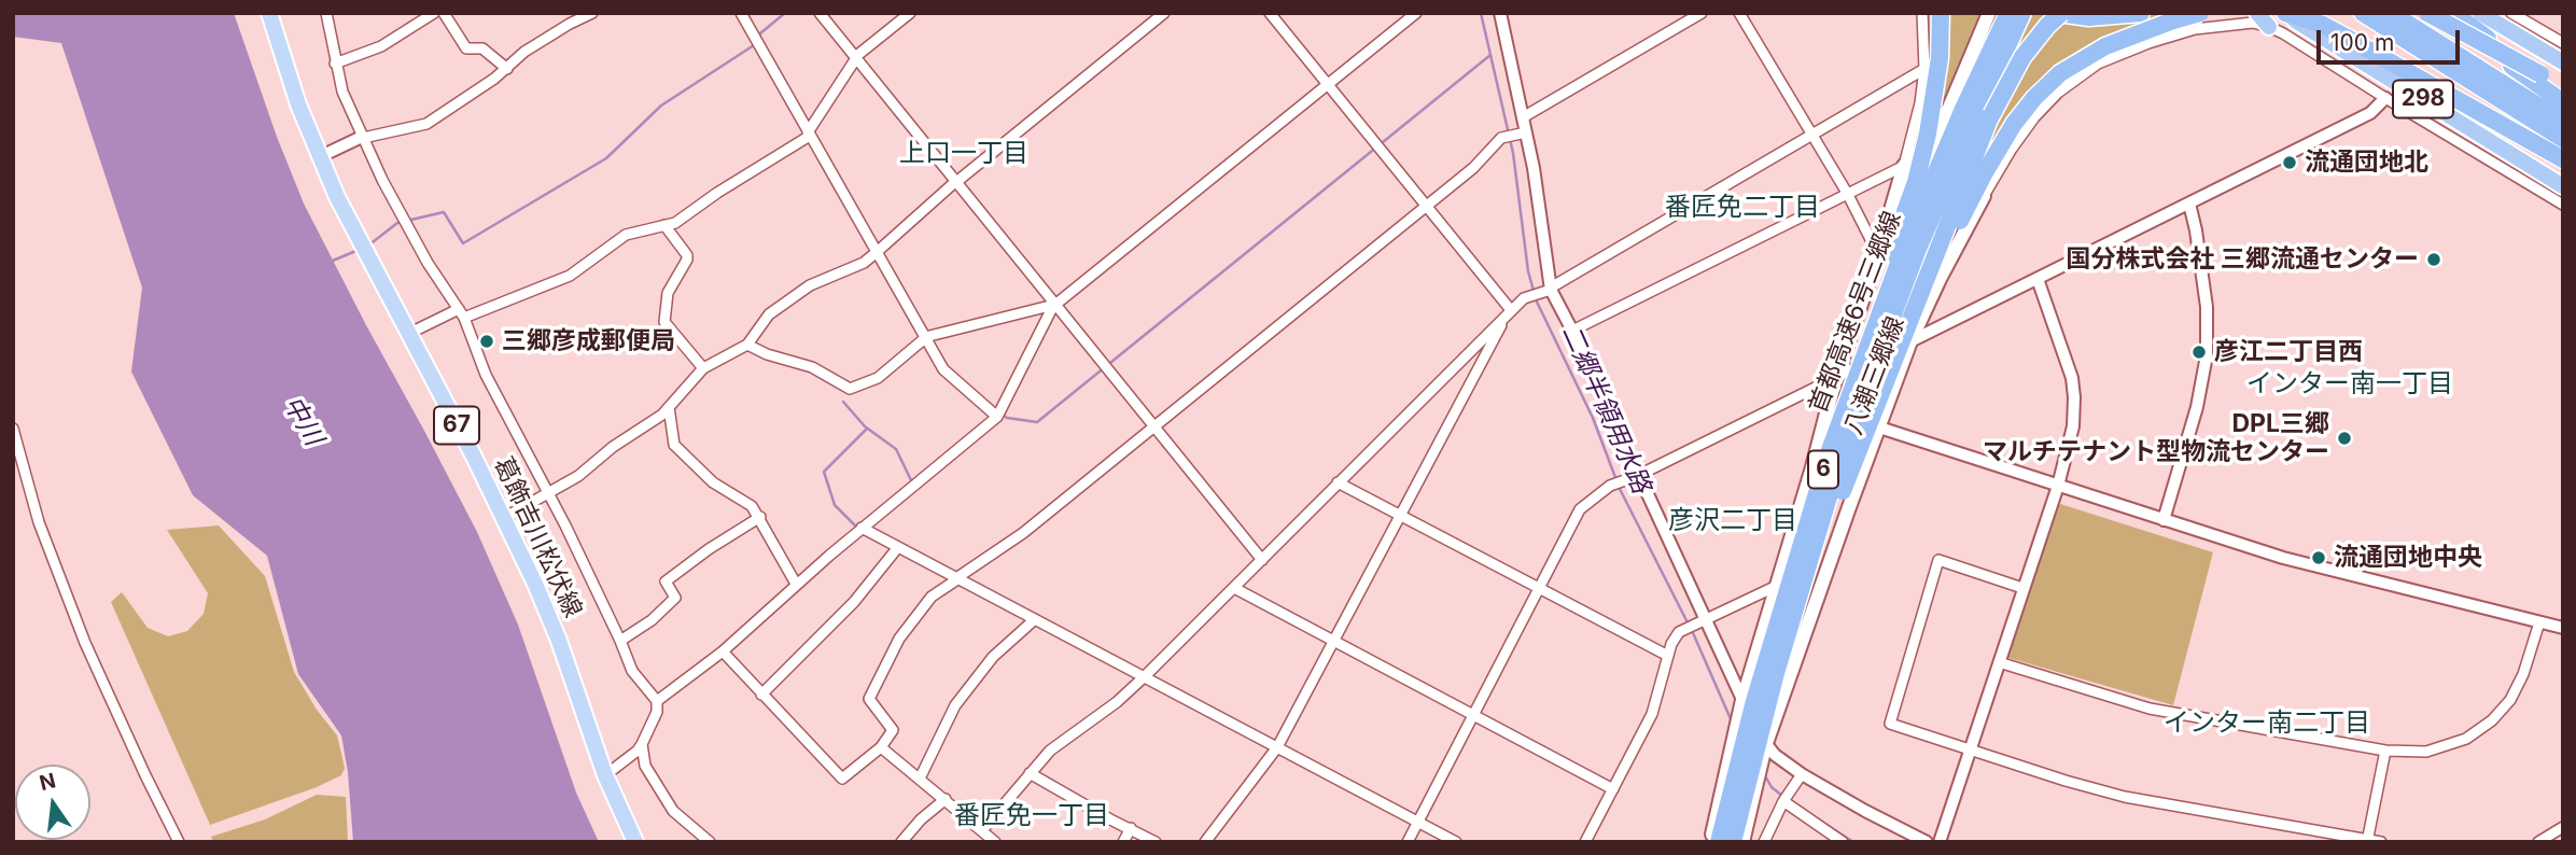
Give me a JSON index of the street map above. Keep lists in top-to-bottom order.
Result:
{
  "streets": {
    "highway": ["298", "首都高速6号三郷線", "6"],
    "main road": ["八潮三郷線", "67", "葛飾吉川松伏線"]
  },
  "crossings": [
    ["首都高速6号三郷線", "6"]
  ],
  "districts": [
    "上口一丁目",
    "番匠免二丁目",
    "インター南一丁目",
    "彦沢二丁目",
    "インター南二丁目",
    "番匠免一丁目"
  ],
  "water": ["二郷半領用水路", "中川"],
  "places": [
    "流通団地北",
    "国分株式会社 三郷流通センター",
    "三郷彦成郵便局",
    "彦江二丁目西",
    "DPL三郷 マルチテナント型物流センター",
    "流通団地中央"
  ],
  "scale_bar": "100 m",
  "north": "top"
}
